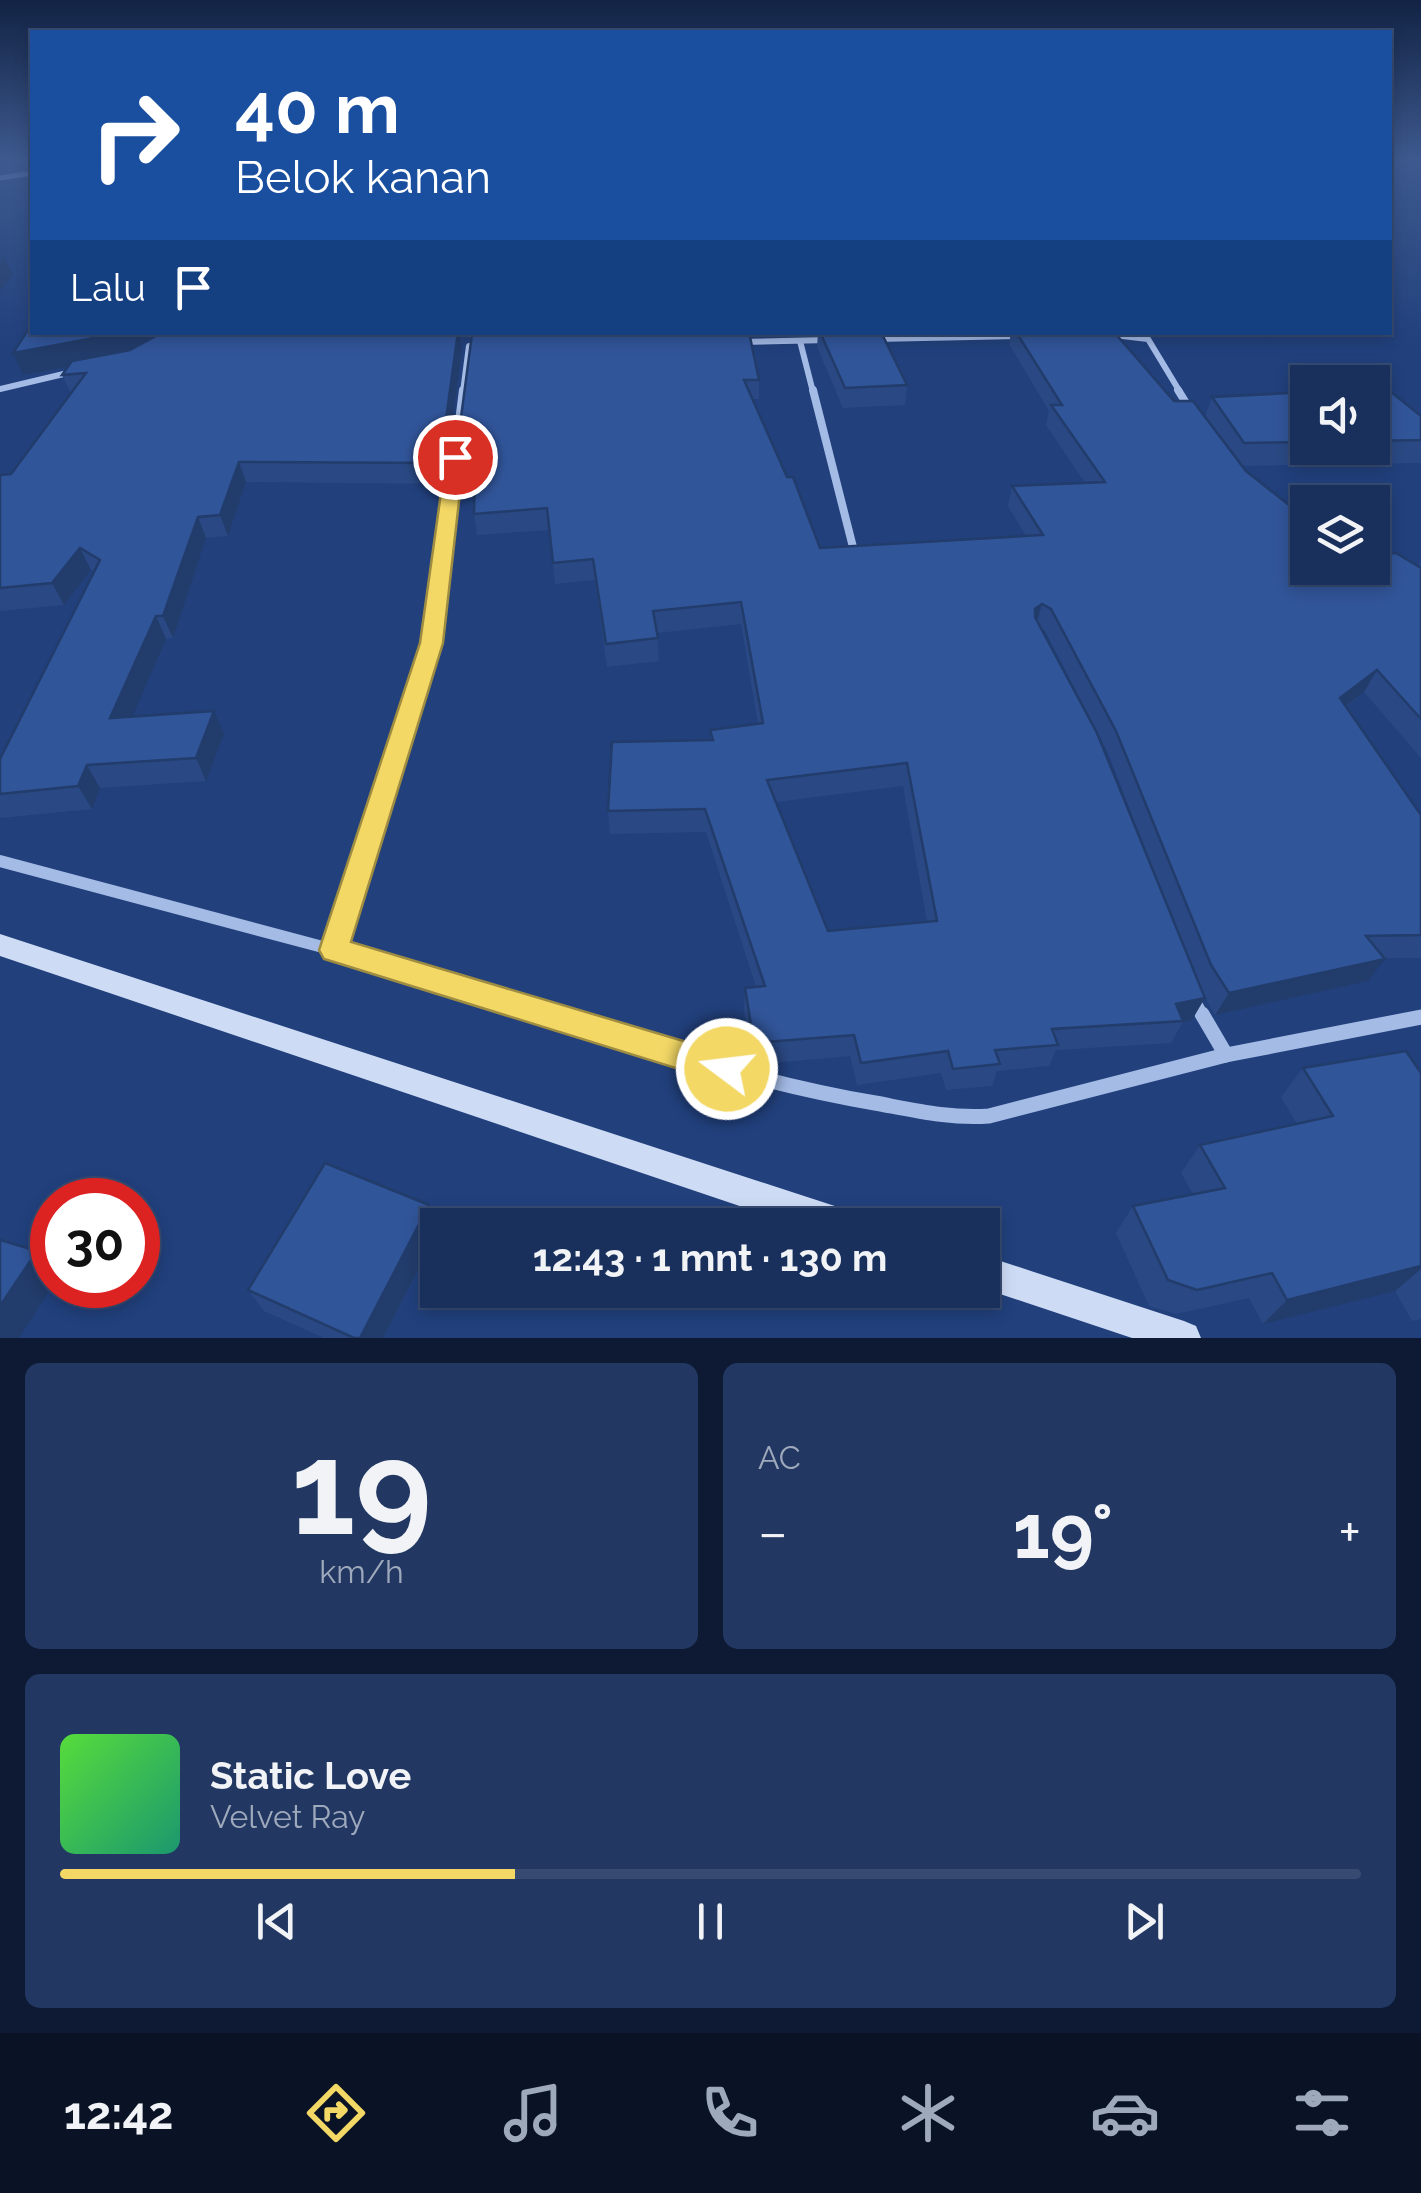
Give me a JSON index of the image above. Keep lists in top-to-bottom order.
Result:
{
  "page": {
    "turn": ["40 m", "Belok kanan"],
    "then": "Lalu",
    "limit": "30",
    "trip": "12:43 · 1 mnt · 130 m",
    "tile": [
      ["19", "km/h"],
      "AC"
    ],
    "heat": ["−", "19°", "+"],
    "song": ["Static Love", "Velvet Ray"],
    "tabs": "12:42"
  }
}
